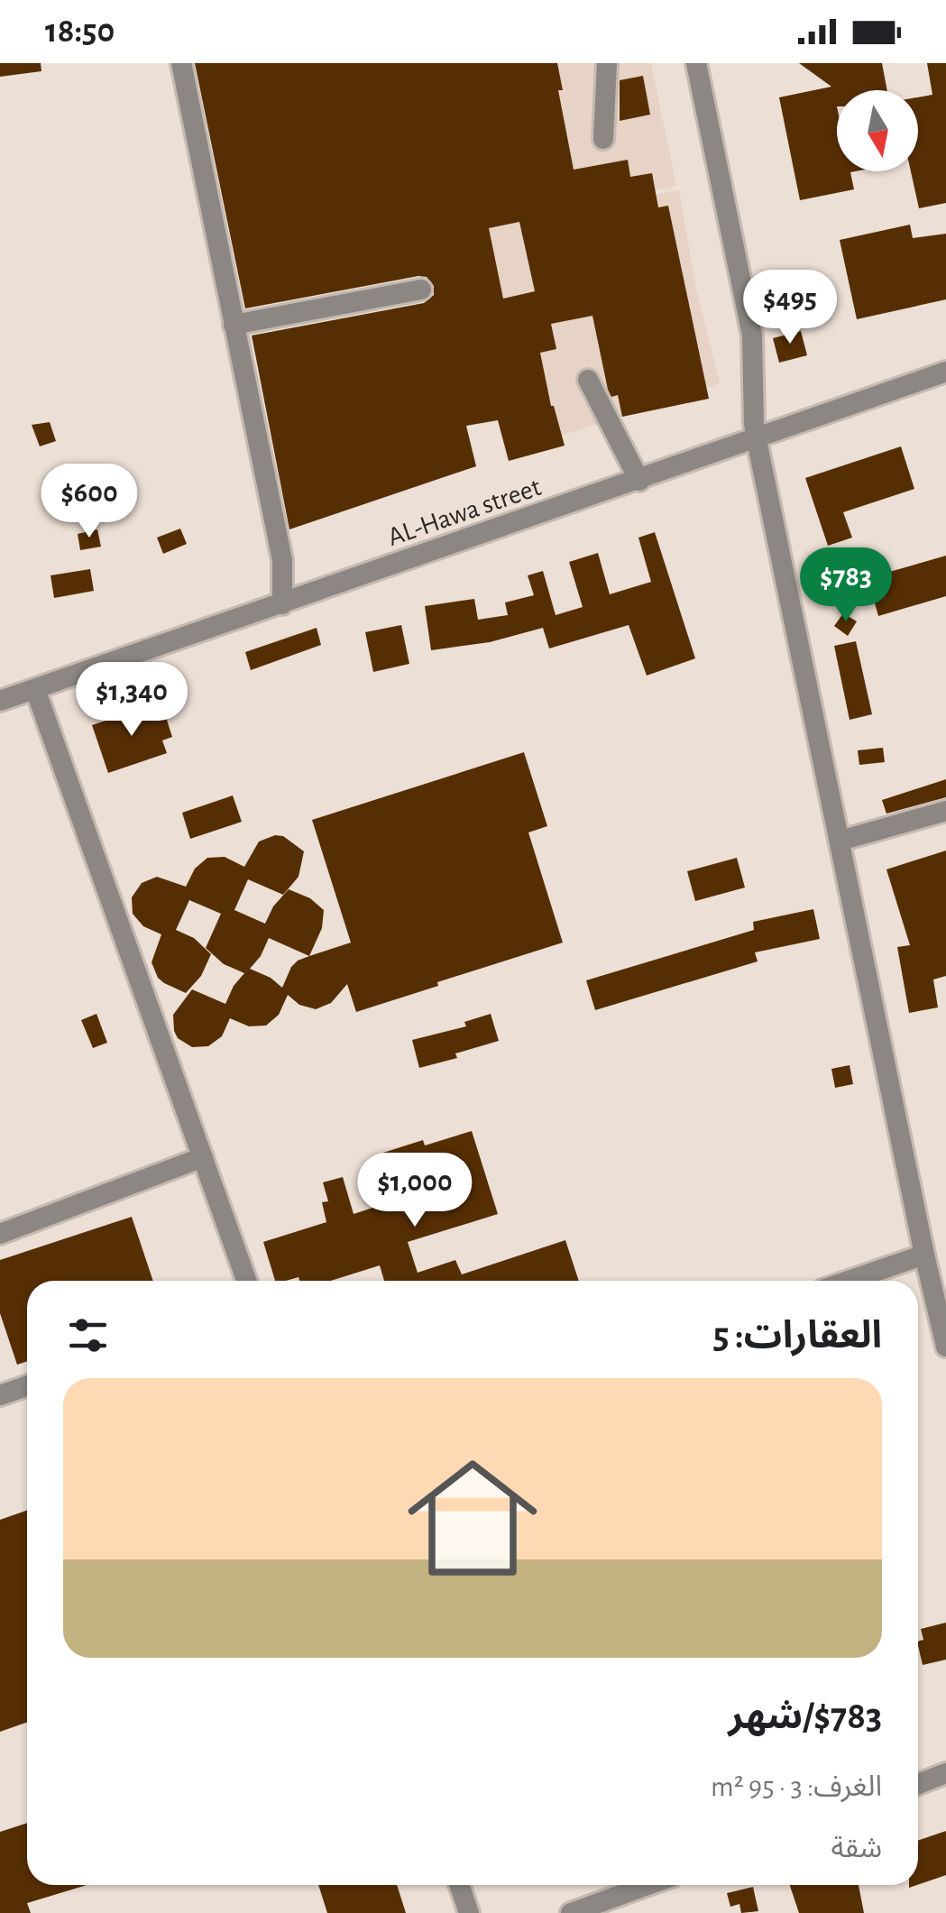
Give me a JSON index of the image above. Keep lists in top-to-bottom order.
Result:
{
  "streets": {
    "street": ["AL-Hawa street"]
  },
  "north": "bottom",
  "page": {
    "status": "18:50",
    "price": [
      "$495",
      "$600",
      "$783",
      "$1,340",
      "$1,000"
    ],
    "heading": "العقارات: 5",
    "list": [
      {
        "name": "$783/شهر",
        "note": "الغرف: 3 · 95 m² · شقة"
      }
    ]
  }
}
